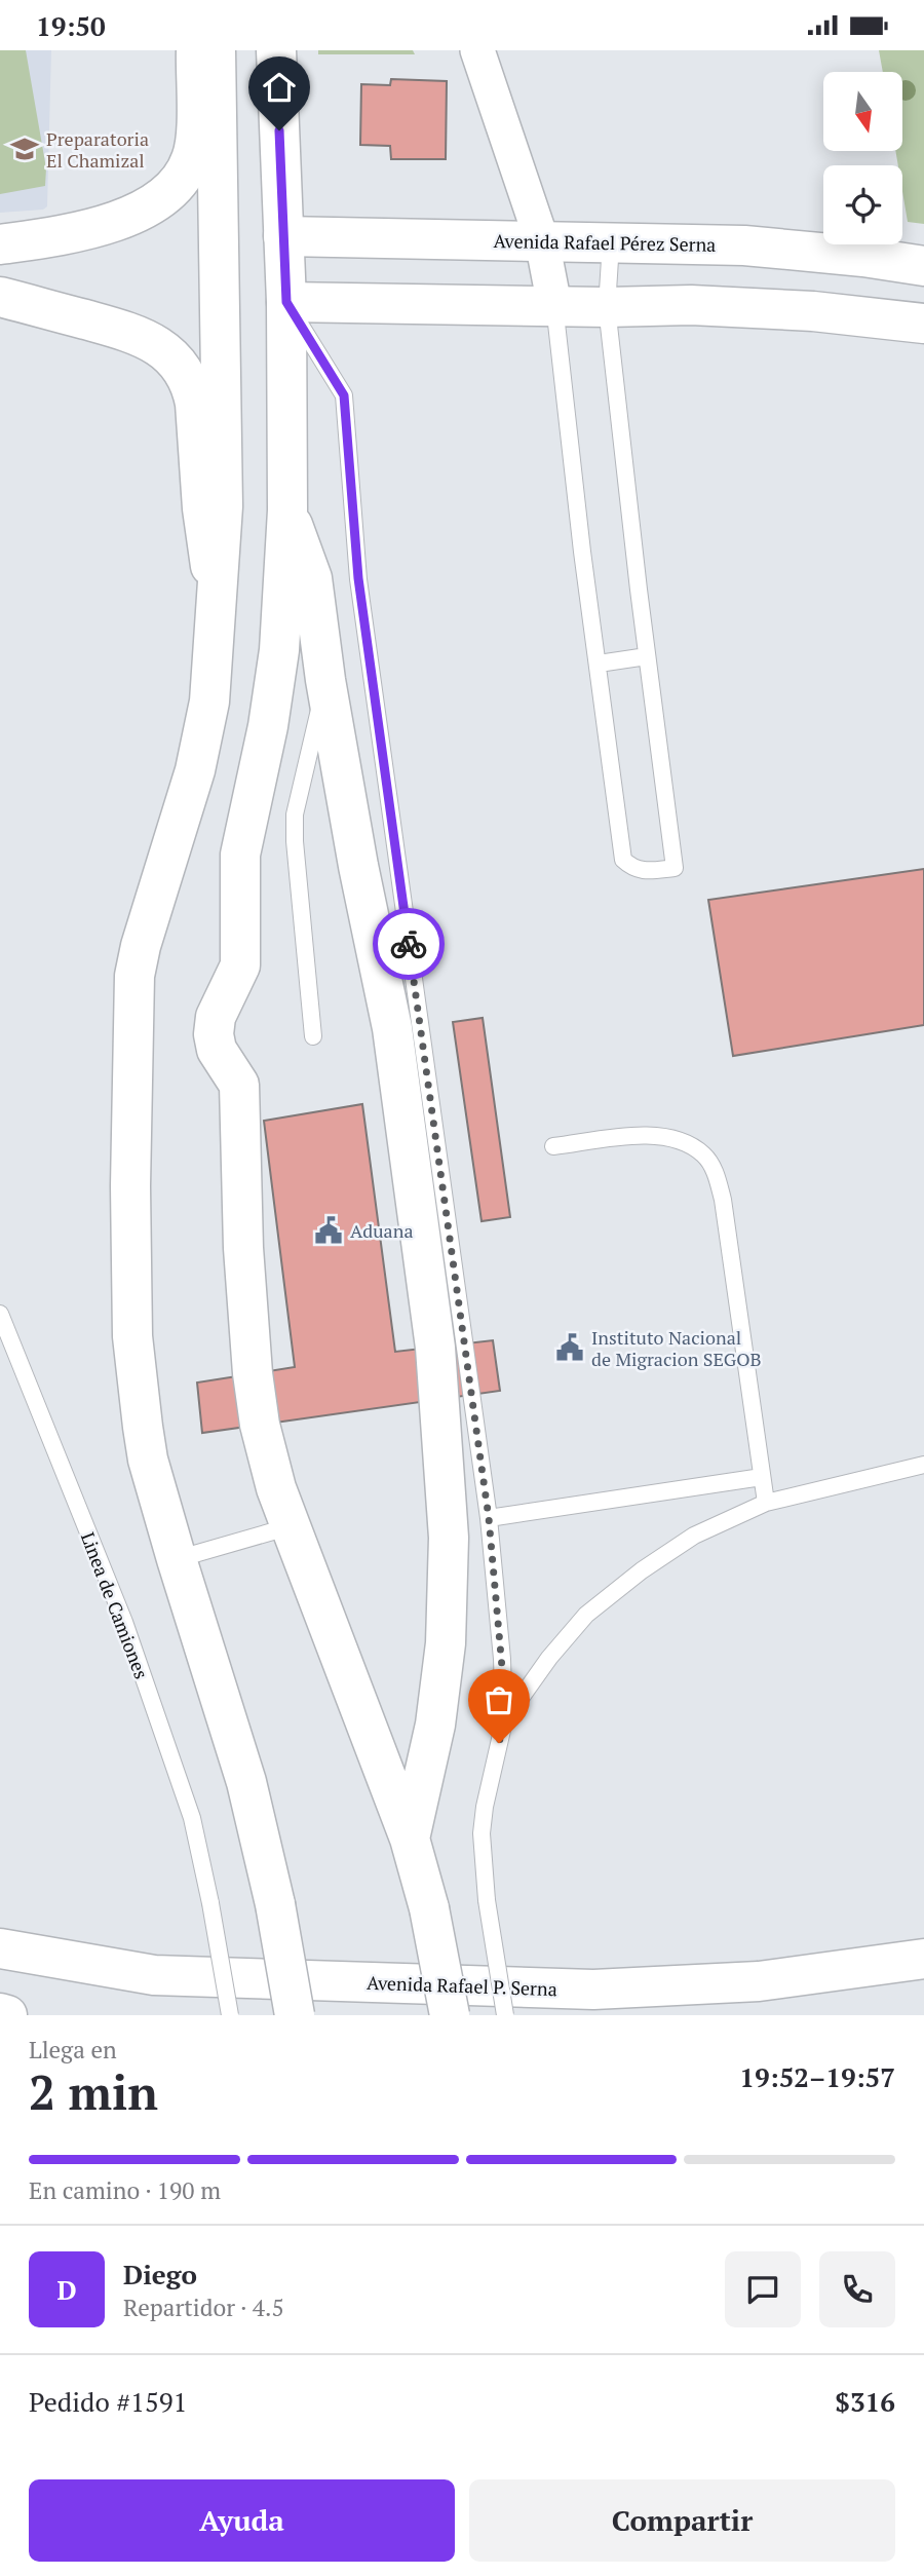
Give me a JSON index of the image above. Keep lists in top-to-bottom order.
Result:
{
  "streets": {
    "main road": ["Avenida Rafael Pérez Serna", "Avenida Rafael P. Serna"],
    "lane": ["Linea de Camiones"]
  },
  "places": {
    "school or university": ["Preparatoria El Chamizal"],
    "public building": ["Aduana", "Instituto Nacional de Migracion SEGOB"]
  },
  "north": "bottom",
  "page": {
    "status": "19:50",
    "heading": ["2 min", "Llega en", "19:52–19:57"],
    "panel": [
      "Diego",
      "Repartidor · 4.5",
      "Pedido #1591",
      "$316"
    ],
    "bar": "En camino · 190 m",
    "round": "D",
    "buttons": ["Ayuda", "Compartir"]
  }
}
